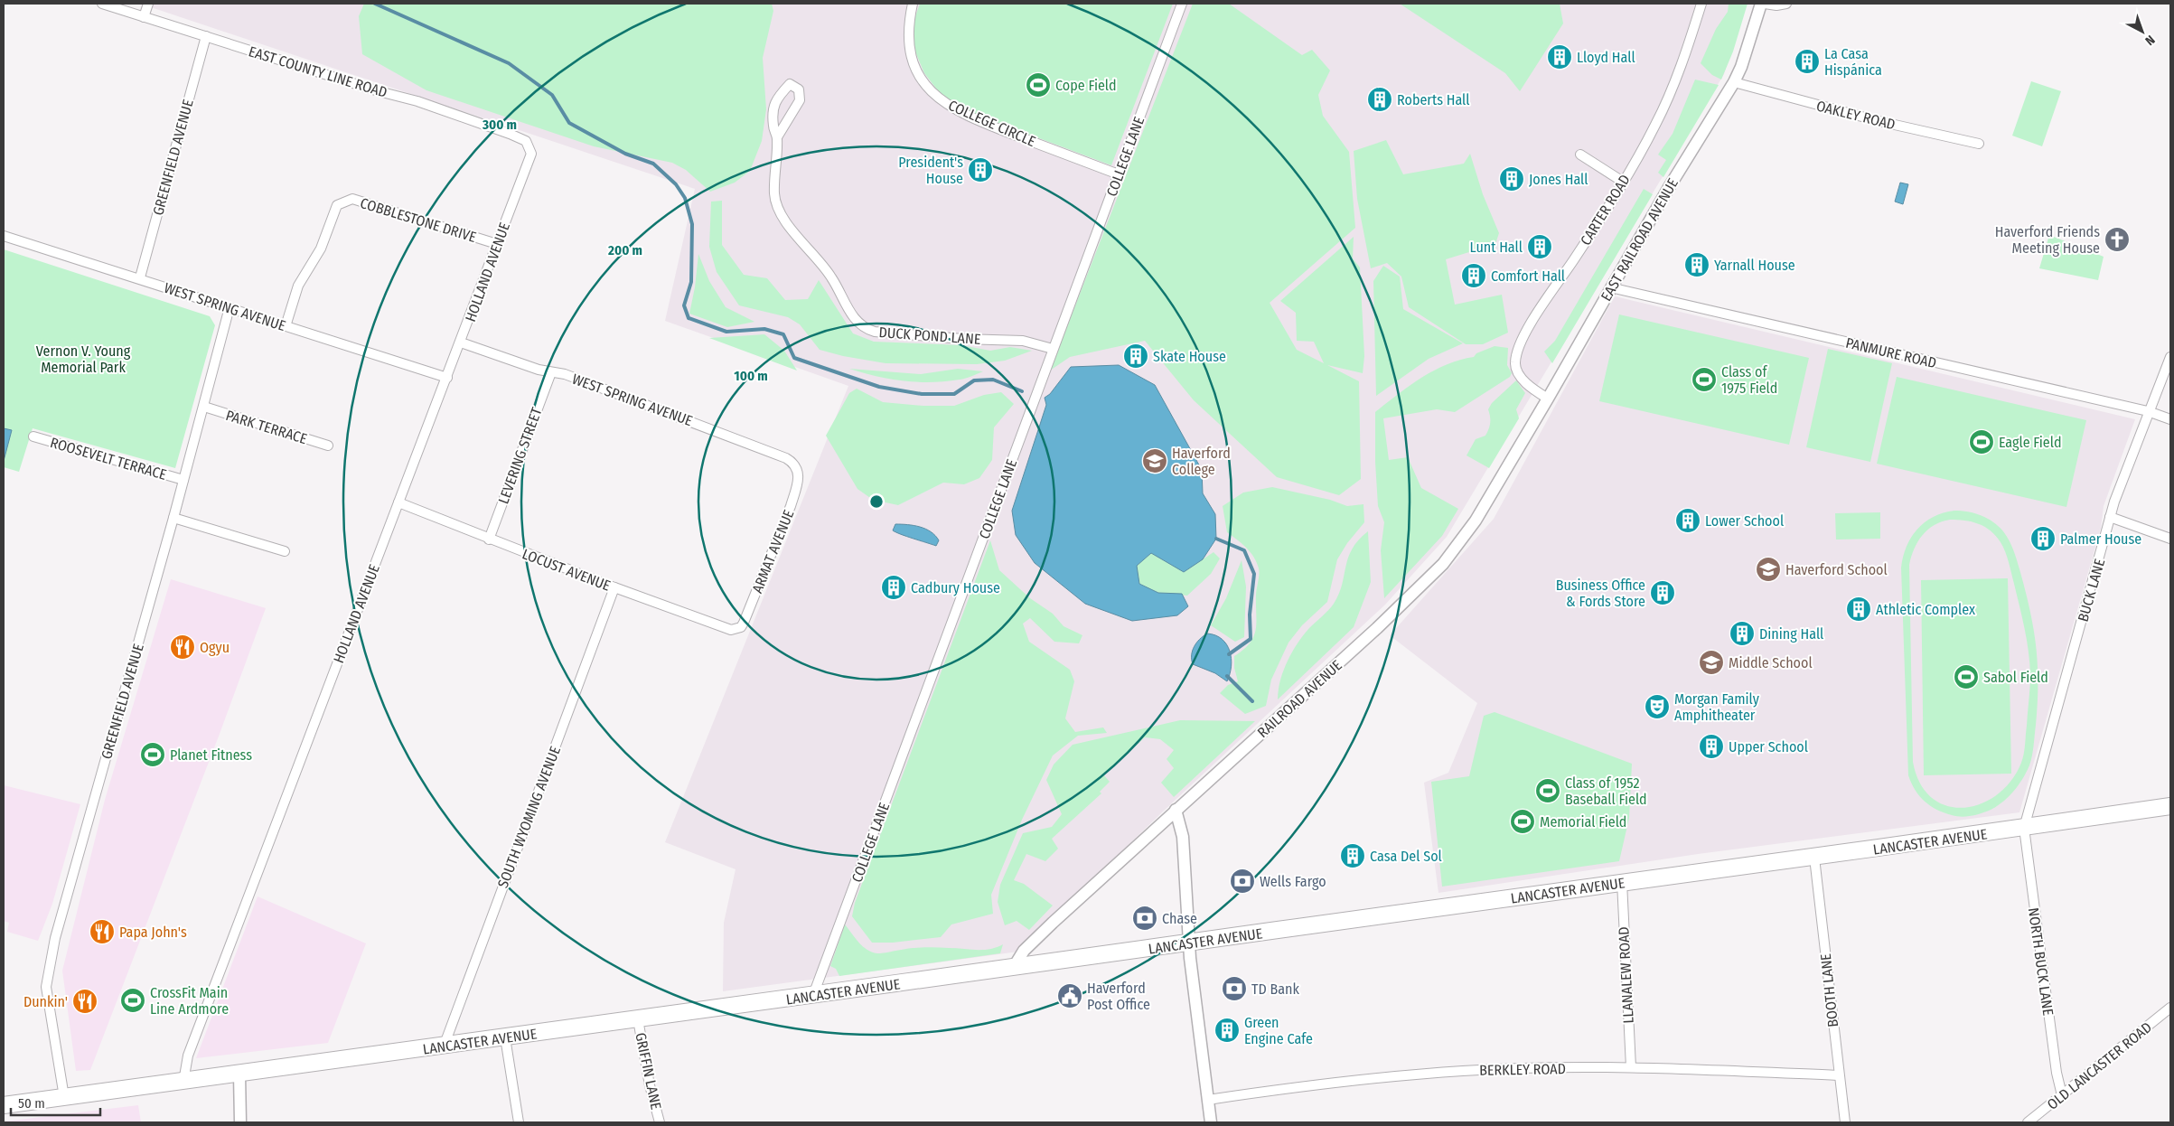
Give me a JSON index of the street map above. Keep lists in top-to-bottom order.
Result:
{
  "streets": {
    "highway": ["LANCASTER AVENUE"],
    "street": [
      "EAST COUNTY LINE ROAD",
      "OAKLEY ROAD",
      "COLLEGE CIRCLE",
      "COLLEGE LANE",
      "GREENFIELD AVENUE",
      "CARTER ROAD",
      "COBBLESTONE DRIVE",
      "EAST RAILROAD AVENUE",
      "HOLLAND AVENUE",
      "WEST SPRING AVENUE",
      "DUCK POND LANE",
      "PANMURE ROAD",
      "PARK TERRACE",
      "LEVERING STREET",
      "ROOSEVELT TERRACE",
      "ARMAT AVENUE",
      "LOCUST AVENUE",
      "BUCK LANE",
      "RAILROAD AVENUE",
      "SOUTH WYOMING AVENUE",
      "NORTH BUCK LANE",
      "LLANALEW ROAD",
      "BOOTH LANE",
      "OLD LANCASTER ROAD",
      "BERKLEY ROAD",
      "GRIFFIN LANE"
    ]
  },
  "crossings": [
    ["EAST COUNTY LINE ROAD", "GREENFIELD AVENUE"],
    ["EAST COUNTY LINE ROAD", "HOLLAND AVENUE"],
    ["OAKLEY ROAD", "EAST RAILROAD AVENUE"],
    ["COLLEGE CIRCLE", "COLLEGE LANE"],
    ["COLLEGE LANE", "DUCK POND LANE"],
    ["COLLEGE LANE", "LANCASTER AVENUE"],
    ["GREENFIELD AVENUE", "WEST SPRING AVENUE"],
    ["GREENFIELD AVENUE", "PARK TERRACE"],
    ["GREENFIELD AVENUE", "ROOSEVELT TERRACE"],
    ["GREENFIELD AVENUE", "LANCASTER AVENUE"],
    ["CARTER ROAD", "EAST RAILROAD AVENUE"],
    ["CARTER ROAD", "RAILROAD AVENUE"],
    ["COBBLESTONE DRIVE", "HOLLAND AVENUE"],
    ["COBBLESTONE DRIVE", "WEST SPRING AVENUE"],
    ["EAST RAILROAD AVENUE", "PANMURE ROAD"],
    ["EAST RAILROAD AVENUE", "RAILROAD AVENUE"],
    ["HOLLAND AVENUE", "WEST SPRING AVENUE"],
    ["HOLLAND AVENUE", "LOCUST AVENUE"],
    ["HOLLAND AVENUE", "LANCASTER AVENUE"],
    ["WEST SPRING AVENUE", "LEVERING STREET"],
    ["WEST SPRING AVENUE", "ARMAT AVENUE"],
    ["PANMURE ROAD", "BUCK LANE"],
    ["LEVERING STREET", "LOCUST AVENUE"],
    ["ARMAT AVENUE", "LOCUST AVENUE"],
    ["LOCUST AVENUE", "SOUTH WYOMING AVENUE"],
    ["BUCK LANE", "LANCASTER AVENUE"],
    ["BUCK LANE", "NORTH BUCK LANE"],
    ["RAILROAD AVENUE", "LANCASTER AVENUE"],
    ["SOUTH WYOMING AVENUE", "LANCASTER AVENUE"],
    ["LANCASTER AVENUE", "NORTH BUCK LANE"],
    ["LANCASTER AVENUE", "LLANALEW ROAD"],
    ["LANCASTER AVENUE", "BOOTH LANE"],
    ["LANCASTER AVENUE", "GRIFFIN LANE"],
    ["NORTH BUCK LANE", "OLD LANCASTER ROAD"],
    ["LLANALEW ROAD", "BERKLEY ROAD"],
    ["BOOTH LANE", "BERKLEY ROAD"]
  ],
  "parks": ["Vernon V. Young Memorial Park"],
  "places": {
    "building": [
      "Lloyd Hall",
      "La Casa Hispánica",
      "Roberts Hall",
      "President's House",
      "Jones Hall",
      "Lunt Hall",
      "Yarnall House",
      "Comfort Hall",
      "Skate House",
      "Lower School",
      "Palmer House",
      "Cadbury House",
      "Business Office & Fords Store",
      "Athletic Complex",
      "Dining Hall",
      "Upper School",
      "Casa Del Sol",
      "Green Engine Cafe"
    ],
    "sports": [
      "Cope Field",
      "Class of 1975 Field",
      "Eagle Field",
      "Sabol Field",
      "Planet Fitness",
      "Class of 1952 Baseball Field",
      "Memorial Field",
      "CrossFit Main Line Ardmore"
    ],
    "church": ["Haverford Friends Meeting House"],
    "school or university": ["Haverford College", "Haverford School", "Middle School"],
    "restaurant": ["Ogyu", "Papa John's", "Dunkin'"],
    "theatre": ["Morgan Family Amphitheater"],
    "bank": ["Wells Fargo", "Chase", "TD Bank"],
    "public building": ["Haverford Post Office"]
  },
  "scale_bar": "50 m",
  "north": "bottom right",
  "rings": ["300 m", "200 m", "100 m"]
}
